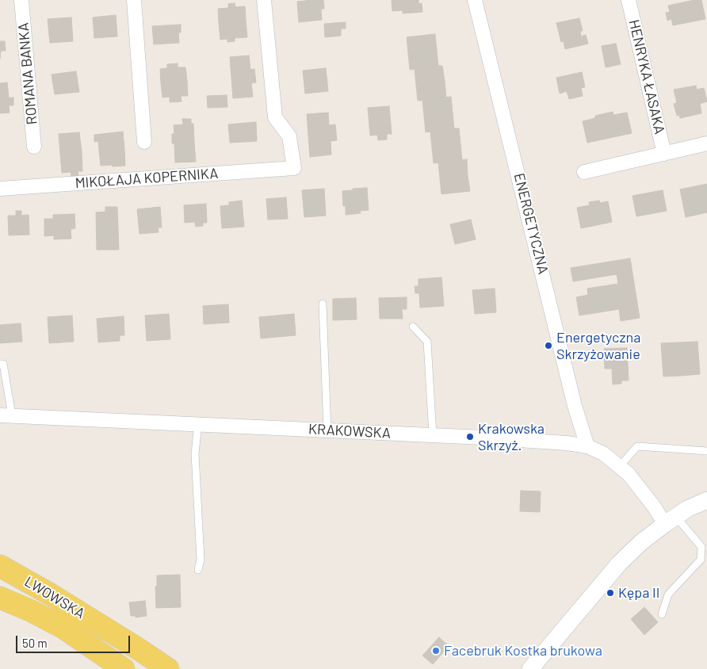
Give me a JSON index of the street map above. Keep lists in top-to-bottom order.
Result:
{
  "streets": {
    "main road": ["LWOWSKA"],
    "street": [
      "ROMANA BANKA",
      "HENRYKA ŁASAKA",
      "MIKOŁAJA KOPERNIKA",
      "ENERGETYCZNA",
      "KRAKOWSKA"
    ]
  },
  "crossings": [
    ["ENERGETYCZNA", "KRAKOWSKA"]
  ],
  "places": [
    "Energetyczna Skrzyżowanie",
    "Krakowska Skrzyż.",
    "Kępa II",
    "Facebruk Kostka brukowa"
  ],
  "scale_bar": "50 m"
}
